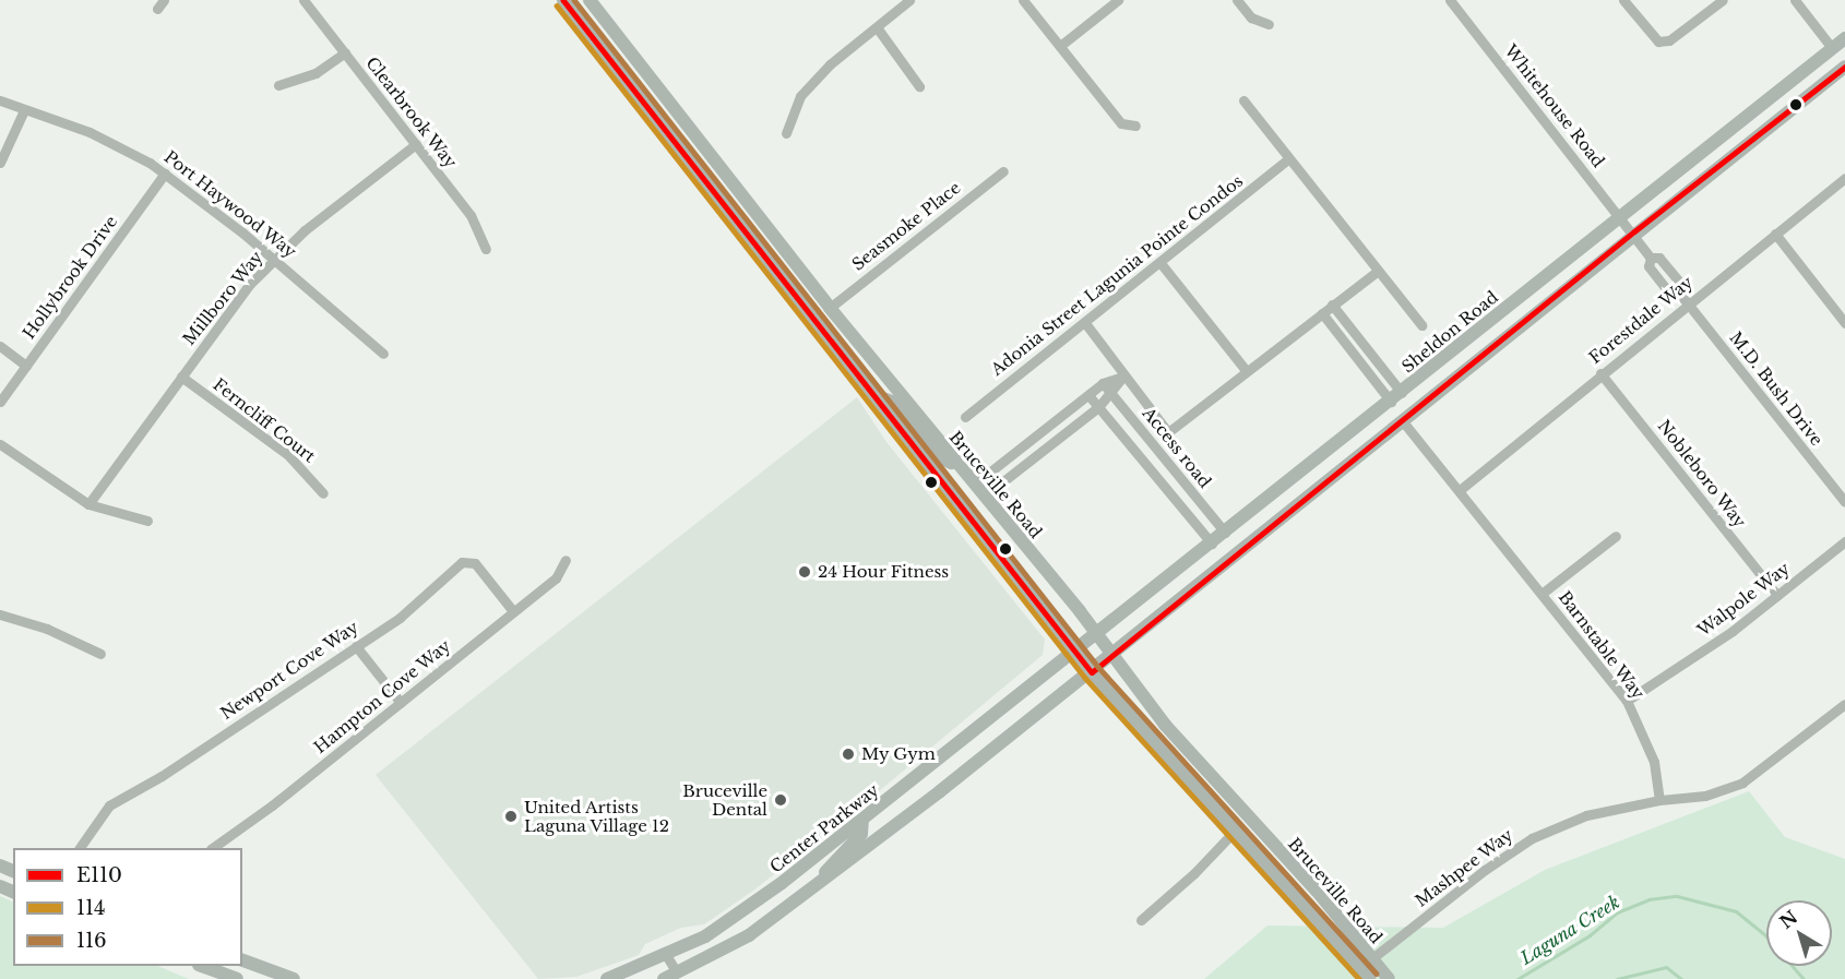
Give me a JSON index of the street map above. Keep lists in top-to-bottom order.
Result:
{
  "streets": {
    "main road": ["Sheldon Road", "Bruceville Road", "Center Parkway"],
    "street": [
      "Whitehouse Road",
      "Clearbrook Way",
      "Port Haywood Way",
      "Seasmoke Place",
      "Adonia Street Lagunia Pointe Condos",
      "Hollybrook Drive",
      "Millboro Way",
      "Forestdale Way",
      "M.D. Bush Drive",
      "Ferncliff Court",
      "Access road",
      "Nobleboro Way",
      "Walpole Way",
      "Barnstable Way",
      "Newport Cove Way",
      "Hampton Cove Way",
      "Mashpee Way"
    ]
  },
  "crossings": [
    ["Whitehouse Road", "Sheldon Road"],
    ["Whitehouse Road", "M.D. Bush Drive"],
    ["Clearbrook Way", "Millboro Way"],
    ["Port Haywood Way", "Hollybrook Drive"],
    ["Port Haywood Way", "Millboro Way"],
    ["Seasmoke Place", "Bruceville Road"],
    ["Millboro Way", "Ferncliff Court"],
    ["Forestdale Way", "M.D. Bush Drive"],
    ["Forestdale Way", "Nobleboro Way"],
    ["Forestdale Way", "Barnstable Way"],
    ["Sheldon Road", "Access road"],
    ["Sheldon Road", "Bruceville Road"],
    ["Sheldon Road", "Center Parkway"],
    ["Nobleboro Way", "Walpole Way"],
    ["Bruceville Road", "Center Parkway"],
    ["Bruceville Road", "Mashpee Way"],
    ["Walpole Way", "Barnstable Way"],
    ["Barnstable Way", "Mashpee Way"],
    ["Newport Cove Way", "Hampton Cove Way"]
  ],
  "water": ["Laguna Creek"],
  "places": [
    "24 Hour Fitness",
    "My Gym",
    "Bruceville Dental",
    "United Artists Laguna Village 12"
  ],
  "lines": ["transit line E110", "transit line 116", "transit line 114"],
  "legend": ["E110", "114", "116"],
  "north": "top left"
}
